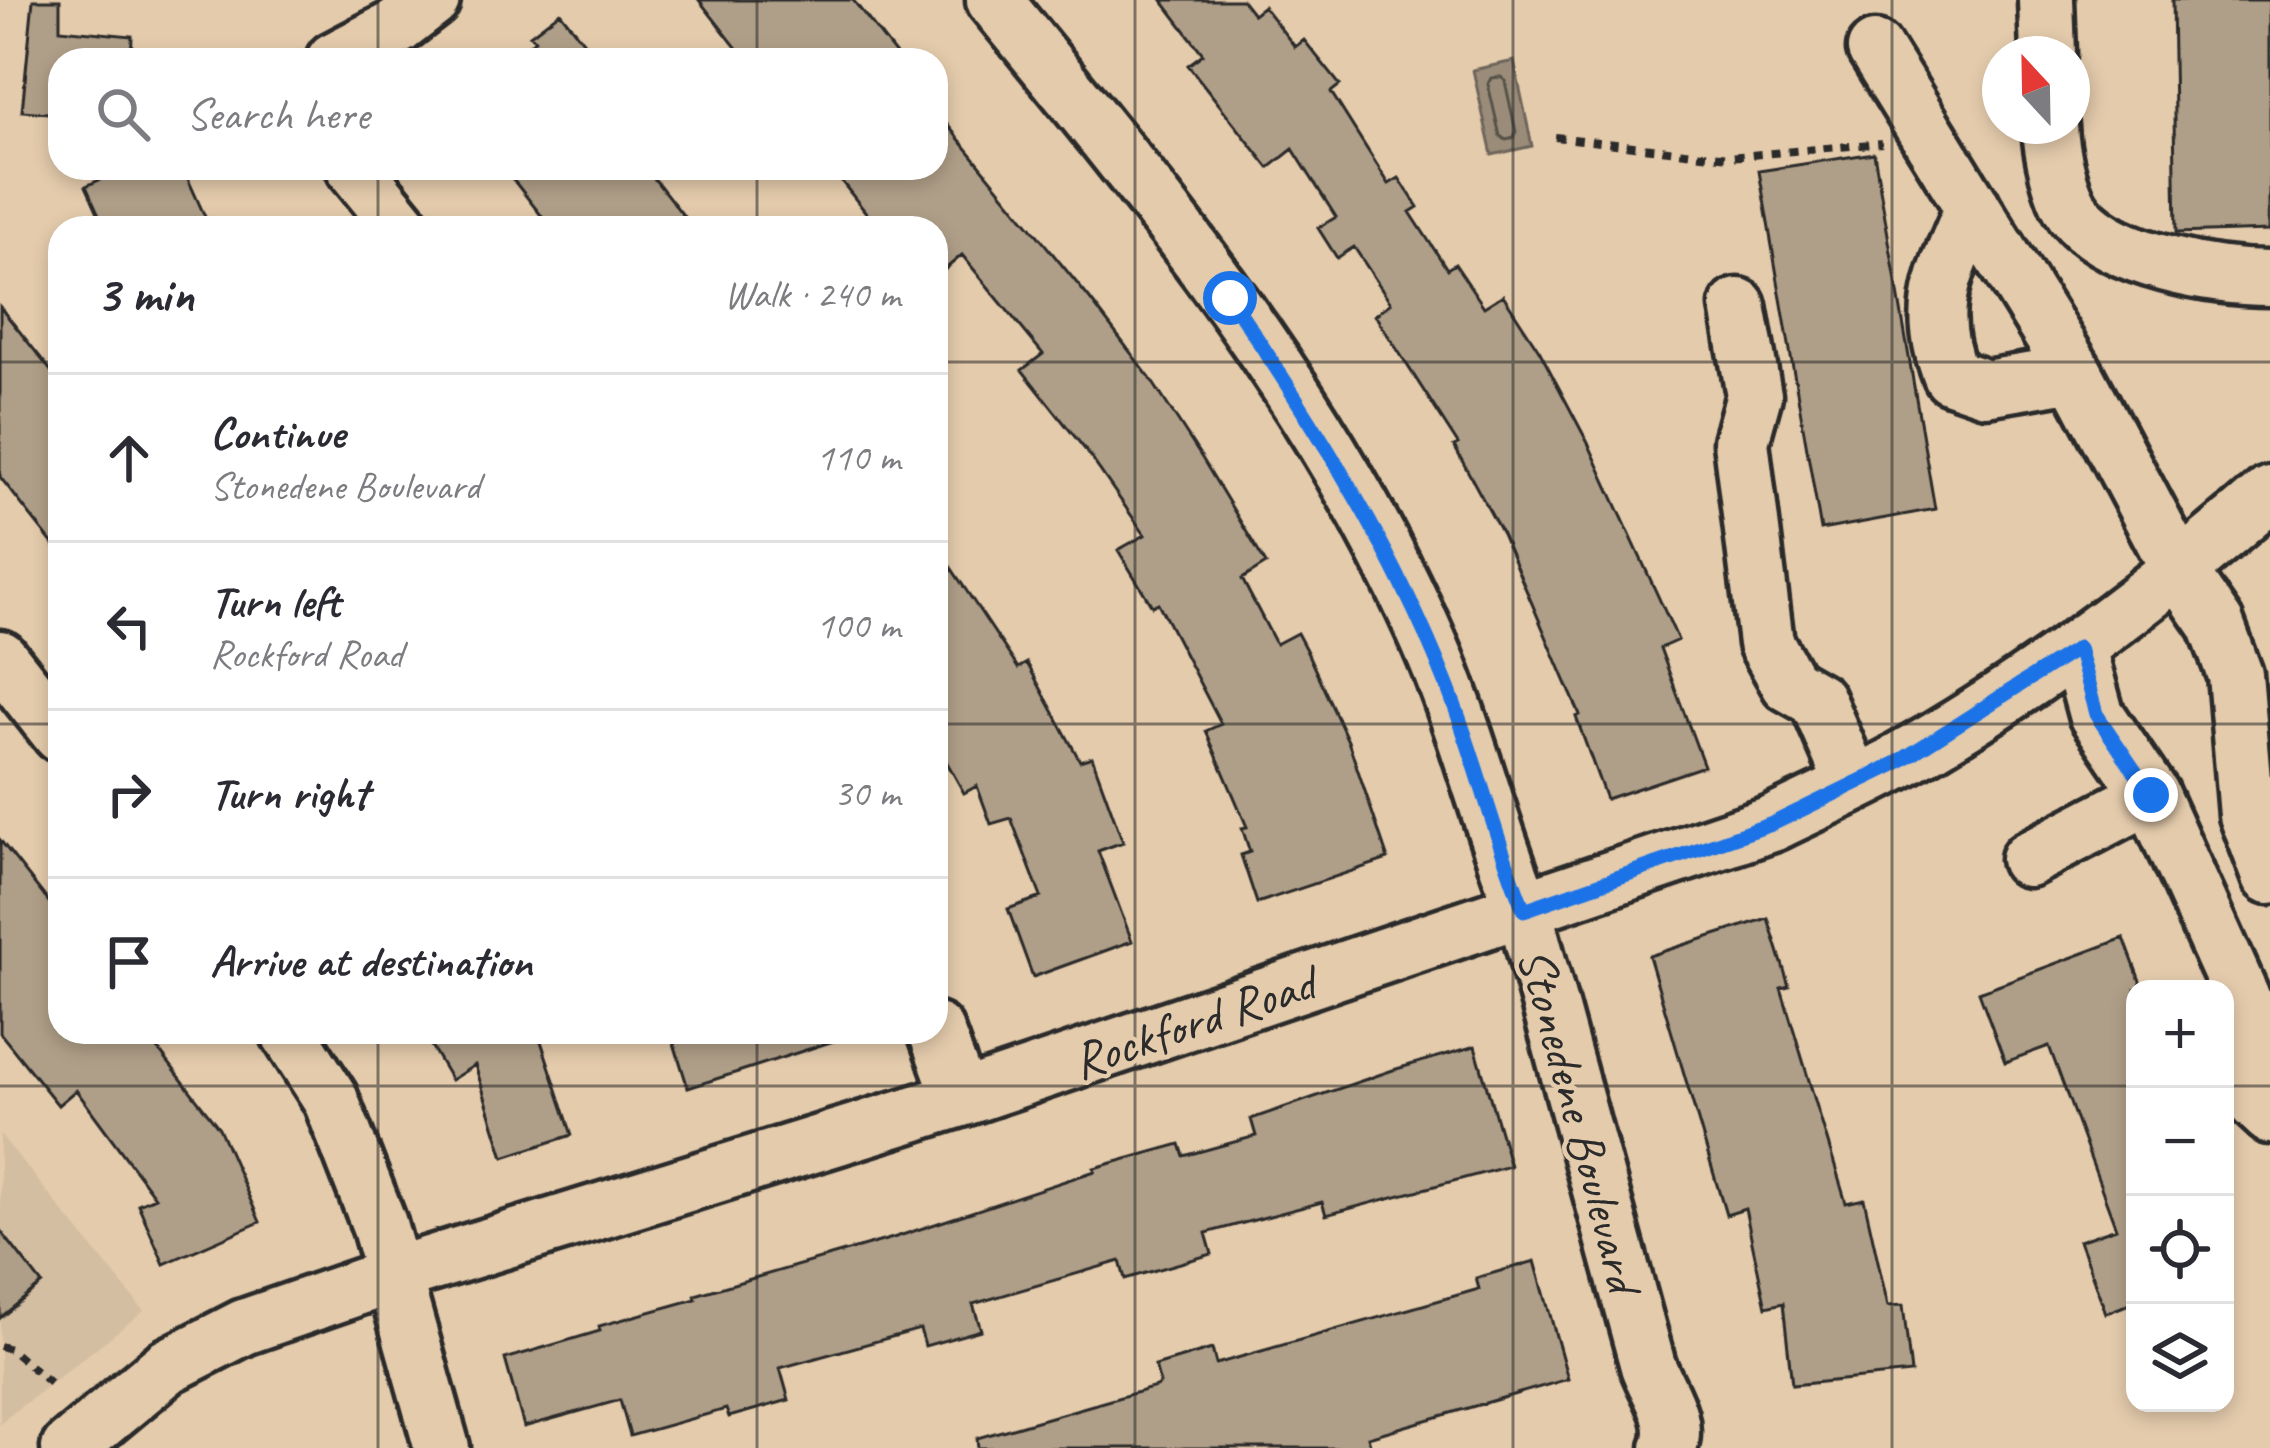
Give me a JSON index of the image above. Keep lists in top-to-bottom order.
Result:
{
  "streets": {
    "street": ["Rockford Road", "Stonedene Boulevard"]
  },
  "crossings": [
    ["Rockford Road", "Stonedene Boulevard"]
  ],
  "north": "top",
  "page": {
    "search": "Search here",
    "heading": ["3 min", "Walk · 240 m"],
    "list": [
      ["Continue", "Stonedene Boulevard", "110 m"],
      ["Turn left", "Rockford Road", "100 m"],
      ["Turn right", "30 m"],
      "Arrive at destination"
    ],
    "map_buttons": ["+", "−"]
  }
}
